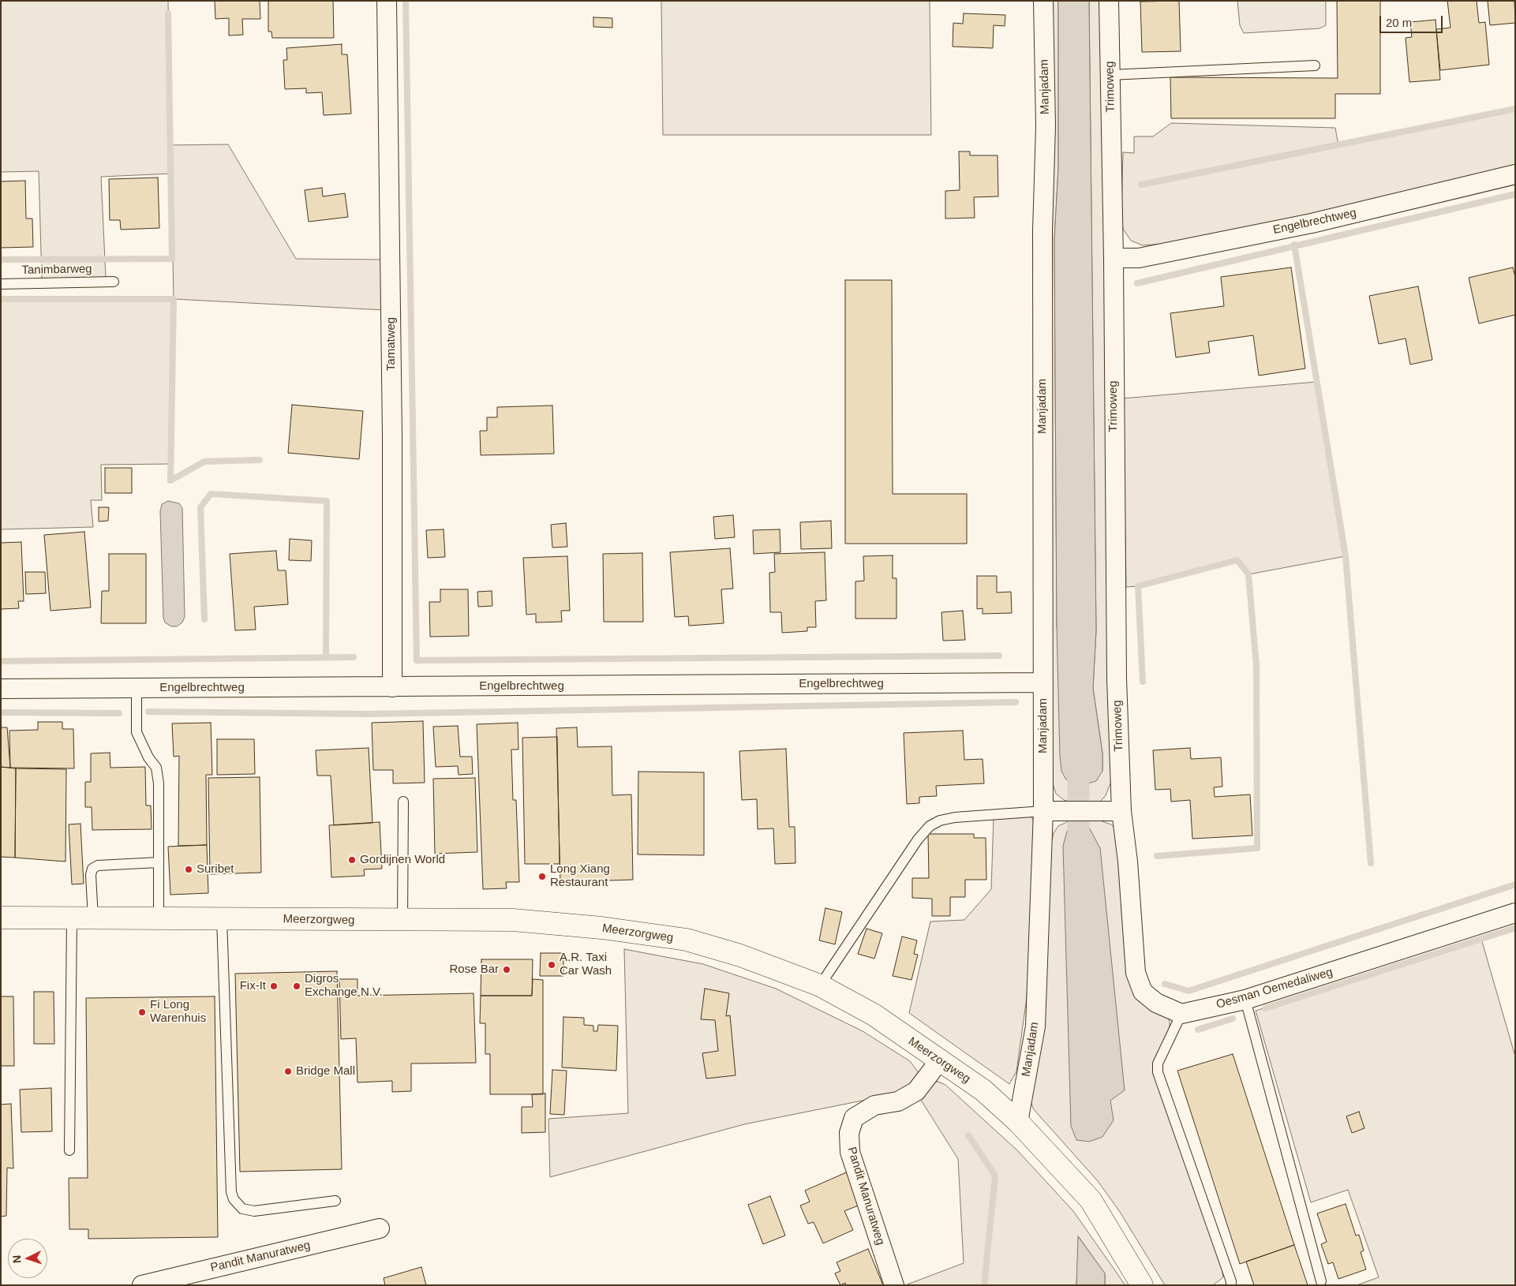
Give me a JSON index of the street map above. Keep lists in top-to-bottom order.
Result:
{
  "streets": {
    "main road": ["Meerzorgweg"],
    "street": [
      "Manjadam",
      "Trimoweg",
      "Engelbrechtweg",
      "Tamatweg",
      "Oesman Oemedaliweg",
      "Pandit Manuratweg"
    ],
    "lane": ["Tanimbarweg"]
  },
  "crossings": [
    ["Manjadam", "Engelbrechtweg"],
    ["Manjadam", "Meerzorgweg"],
    ["Trimoweg", "Engelbrechtweg"],
    ["Engelbrechtweg", "Tamatweg"],
    ["Meerzorgweg", "Pandit Manuratweg"]
  ],
  "places": [
    "Gordijnen World",
    "Suribet",
    "Long Xiang Restaurant",
    "A.R. Taxi Car Wash",
    "Rose Bar",
    "Fix-It",
    "Digros Exchange N.V.",
    "Fi Long Warenhuis",
    "Bridge Mall"
  ],
  "scale_bar": "20 m",
  "north": "left"
}
